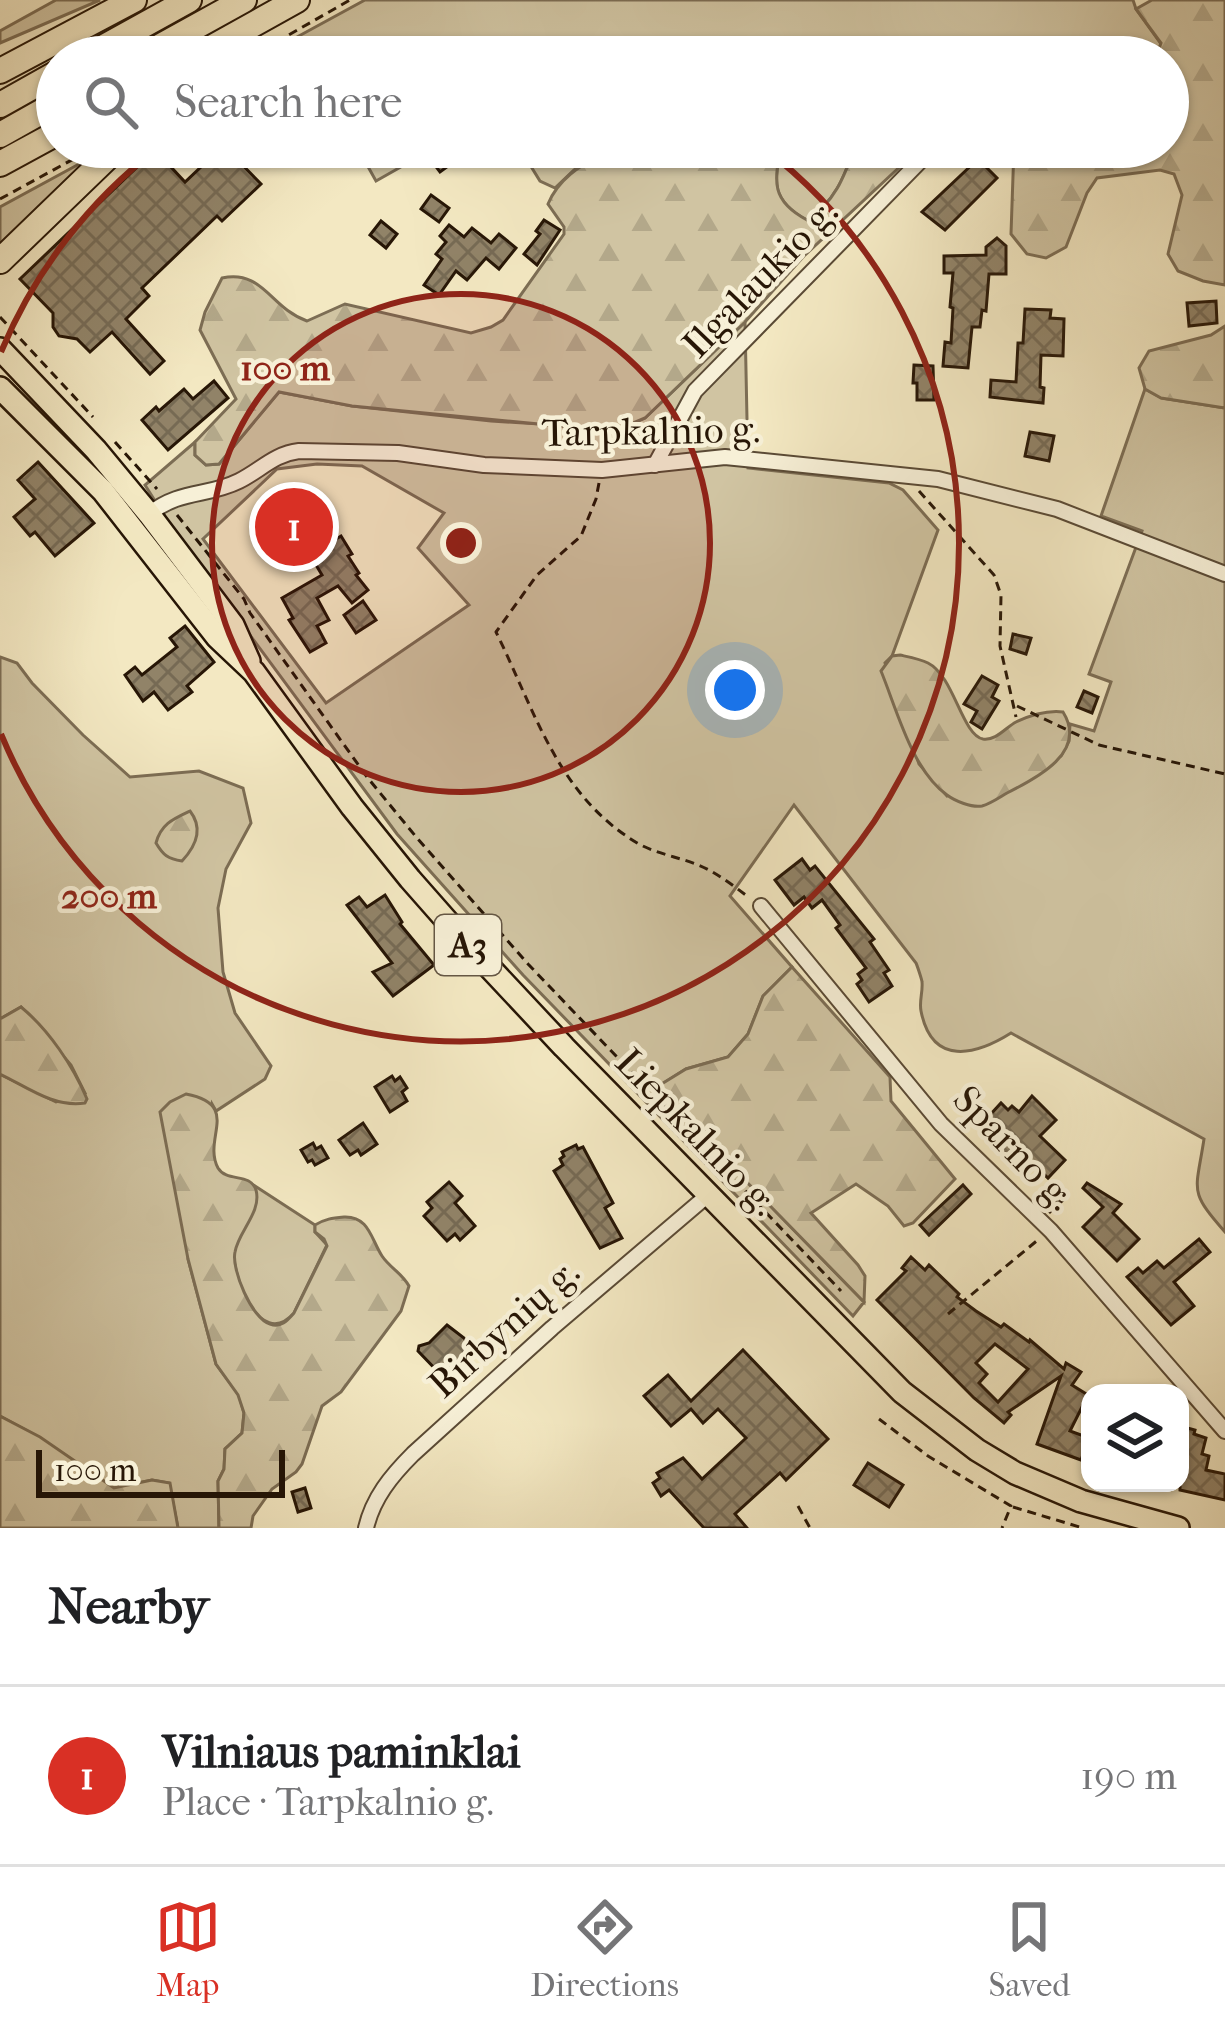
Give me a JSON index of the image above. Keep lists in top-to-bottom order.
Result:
{
  "streets": {
    "main road": ["A3", "Liepkalnio g."],
    "street": [
      "Ilgalaukio g.",
      "Tarpkalnio g.",
      "Sparno g.",
      "Birbynių g."
    ]
  },
  "crossings": [
    ["Ilgalaukio g.", "Tarpkalnio g."],
    ["Tarpkalnio g.", "Liepkalnio g."],
    ["Liepkalnio g.", "Birbynių g."]
  ],
  "scale_bar": "100 m",
  "page": {
    "search": "Search here",
    "pins": "1",
    "scale": "100 m",
    "heading": "Nearby",
    "list": [
      {
        "mark": "1",
        "name": "Vilniaus paminklai",
        "note": "Place · Tarpkalnio g.",
        "value": "190 m"
      }
    ],
    "nav": ["Map", "Directions", "Saved"]
  },
  "rings": ["100 m", "200 m"]
}
